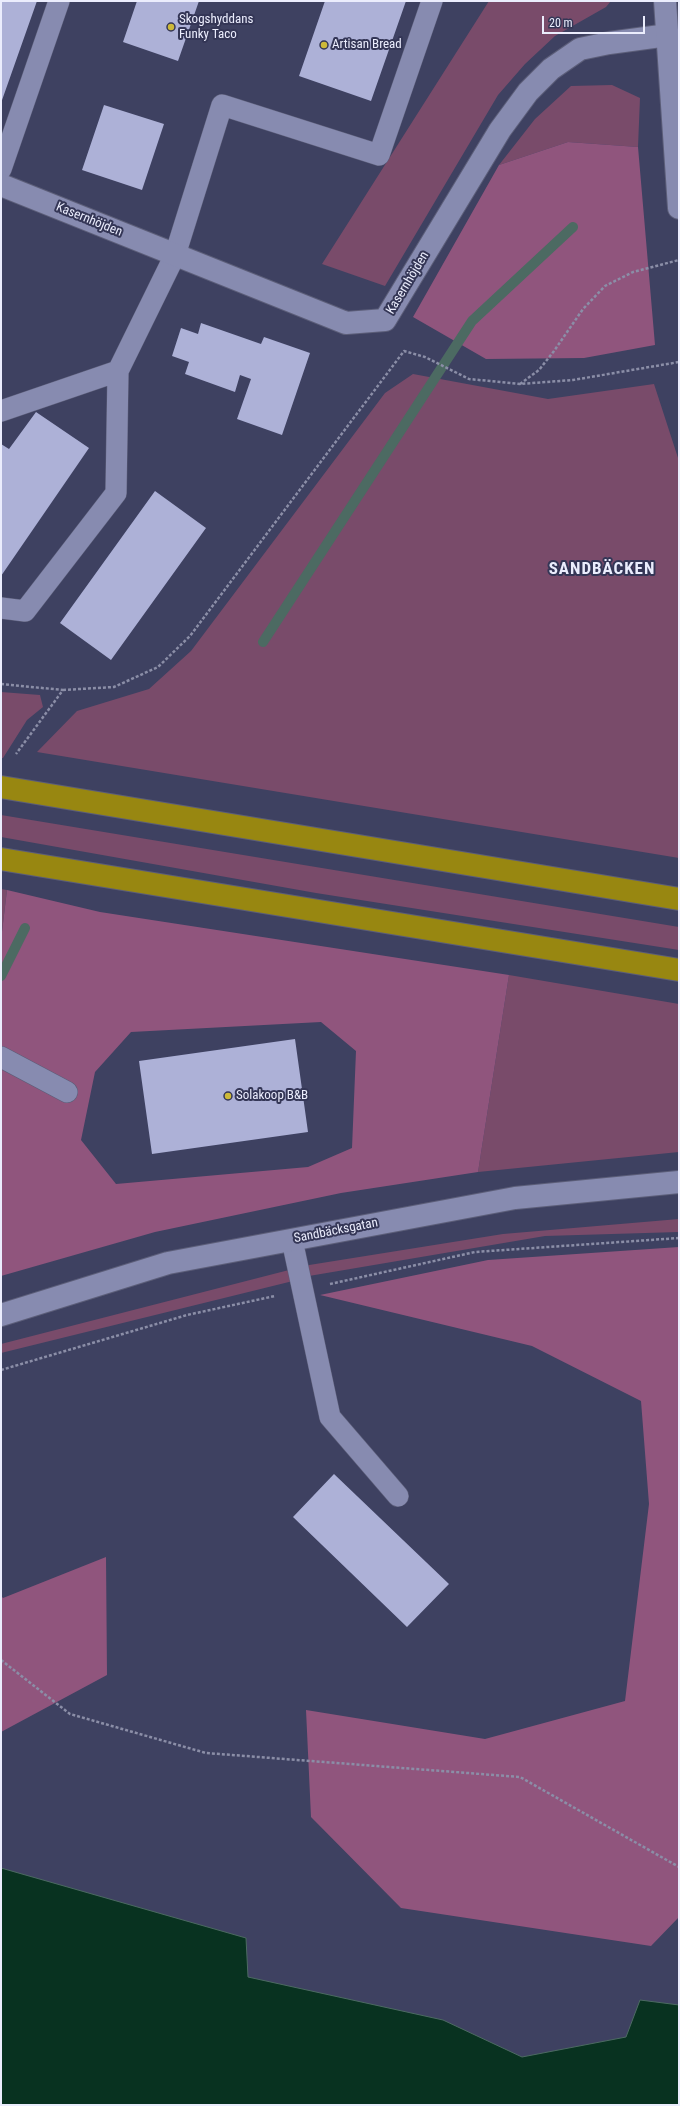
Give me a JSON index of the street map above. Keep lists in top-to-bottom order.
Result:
{
  "streets": {
    "street": ["Kasernhöjden", "Sandbäcksgatan"]
  },
  "districts": ["SANDBÄCKEN"],
  "places": ["Skogshyddans Funky Taco", "Artisan Bread", "Solakoop B&B"],
  "scale_bar": "20 m"
}
